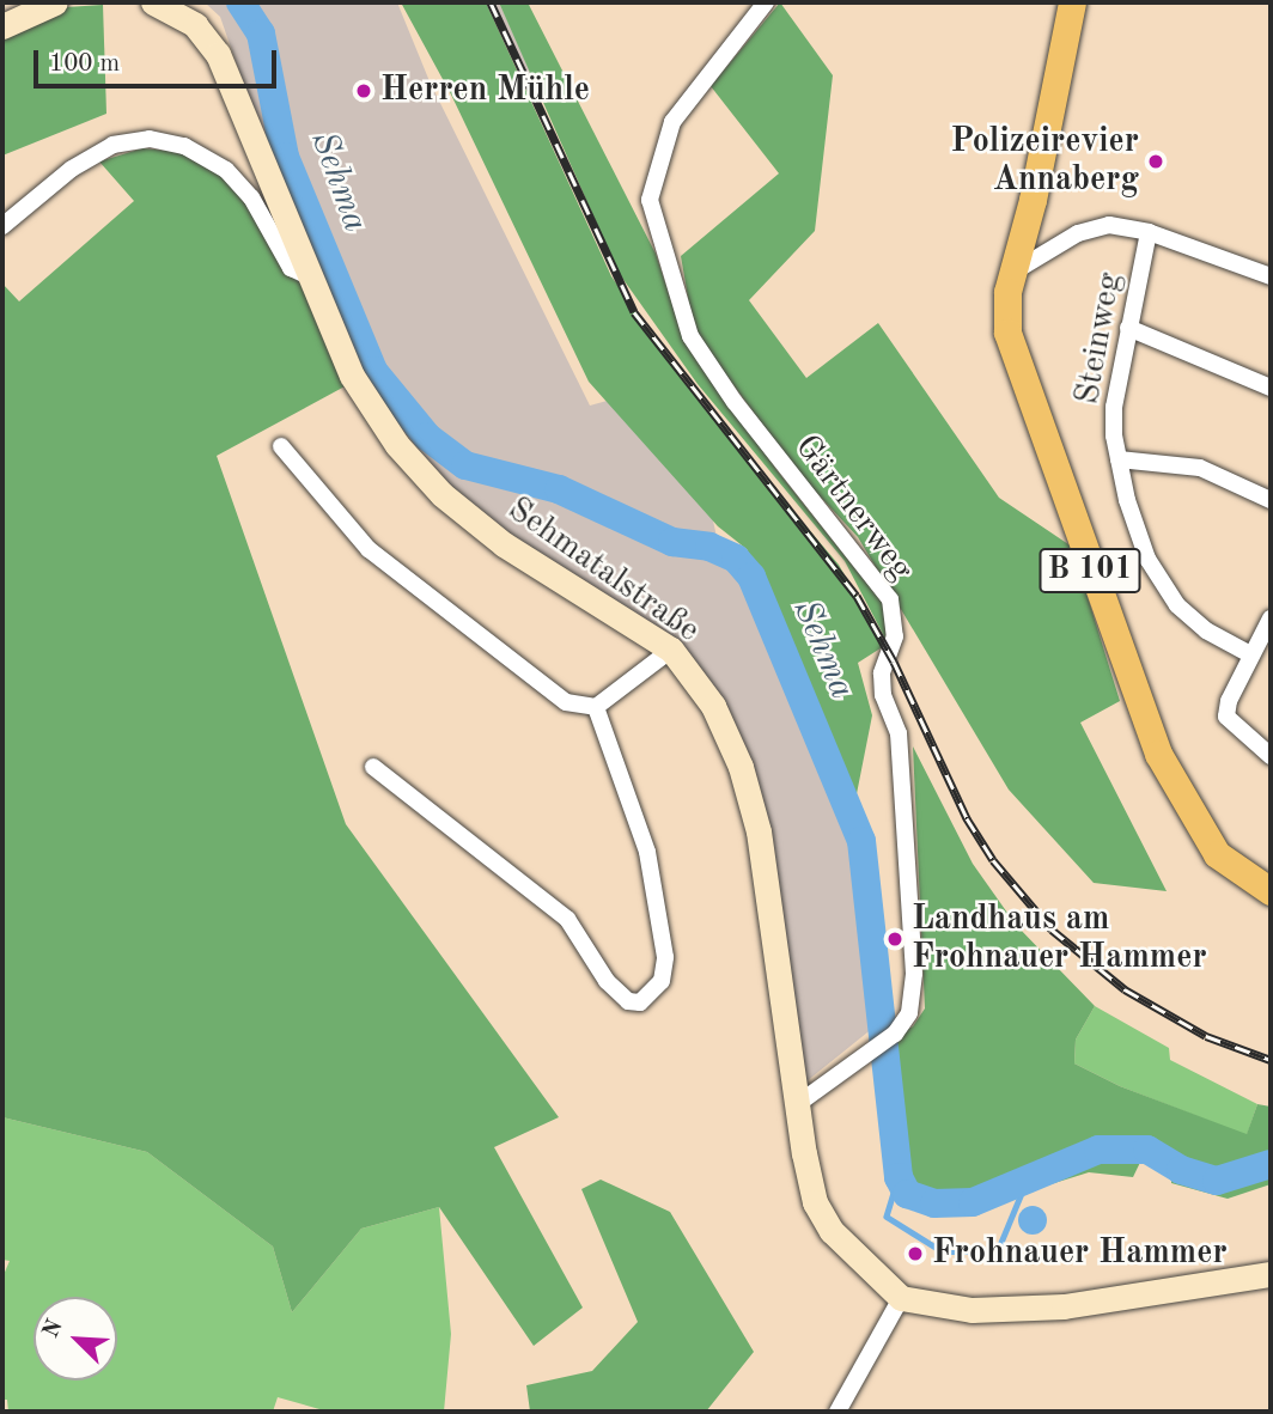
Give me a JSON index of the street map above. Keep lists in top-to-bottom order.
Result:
{
  "streets": {
    "main road": ["Sehmatalstraße", "B 101"],
    "street": ["Steinweg", "Gärtnerweg"]
  },
  "crossings": [
    ["Gärtnerweg", "Sehmatalstraße"]
  ],
  "water": ["Sehma"],
  "places": [
    "Herren Mühle",
    "Polizeirevier Annaberg",
    "Landhaus am Frohnauer Hammer",
    "Frohnauer Hammer"
  ],
  "scale_bar": "100 m",
  "north": "top left"
}
